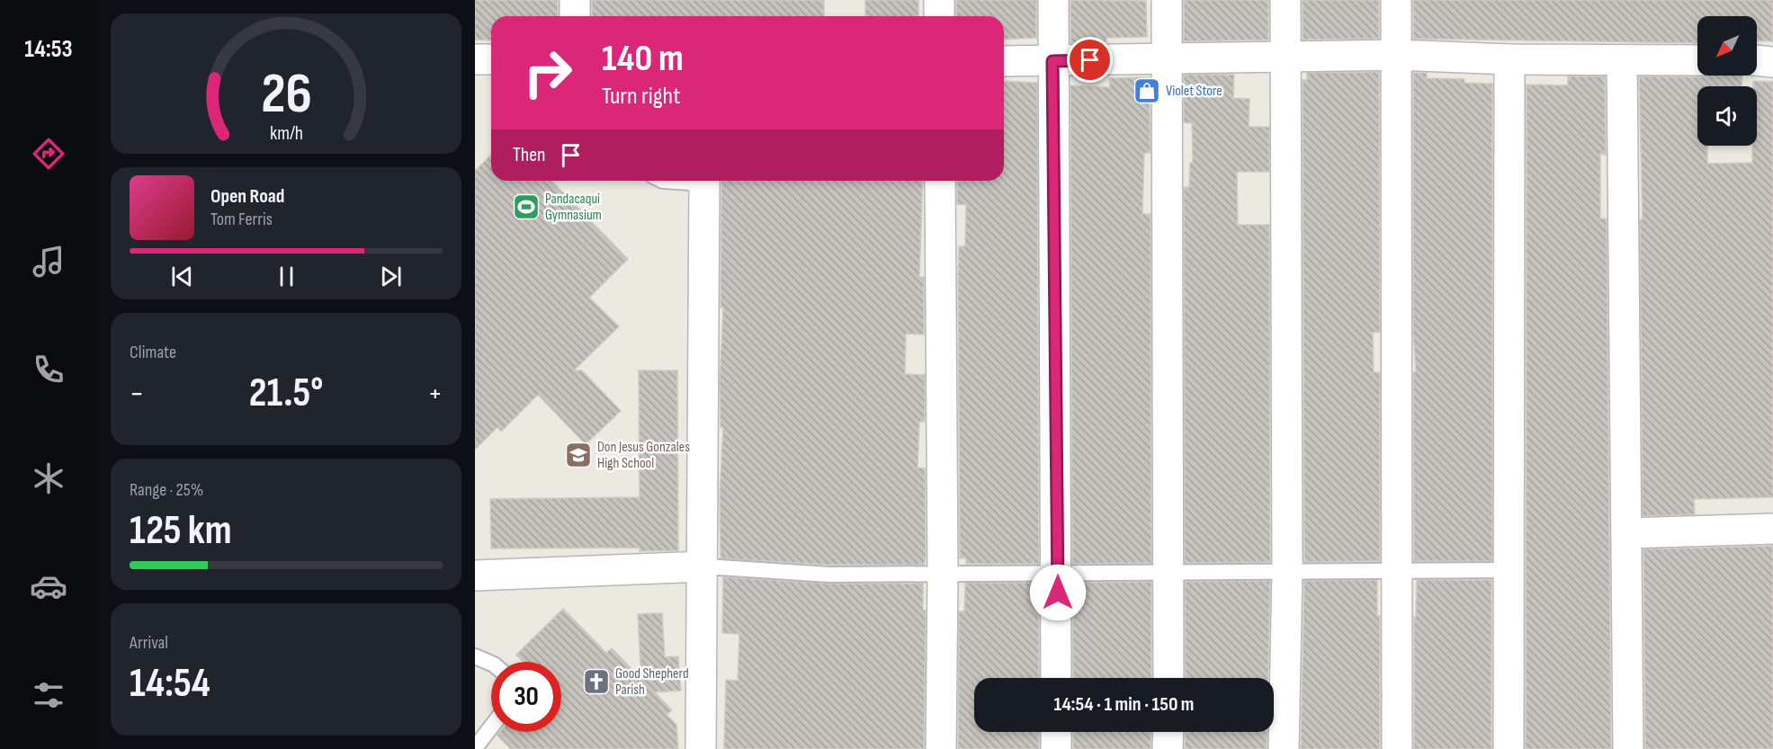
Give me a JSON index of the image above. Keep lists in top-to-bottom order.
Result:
{
  "places": {
    "shop": ["Violet Store"],
    "sports": ["Pandacaqui Gymnasium"],
    "school or university": ["Don Jesus Gonzales High School"],
    "church": ["Good Shepherd Parish"]
  },
  "north": "bottom left",
  "page": {
    "tabs": "14:53",
    "turn": ["140 m", "Turn right"],
    "then": "Then",
    "song": ["Open Road", "Tom Ferris"],
    "tile": [
      "Climate",
      ["Range · 25%", "125 km"],
      ["Arrival", "14:54"]
    ],
    "heat": ["−", "21.5°", "+"],
    "limit": "30",
    "trip": "14:54 · 1 min · 150 m",
    "gauge": ["26", "km/h"]
  }
}
